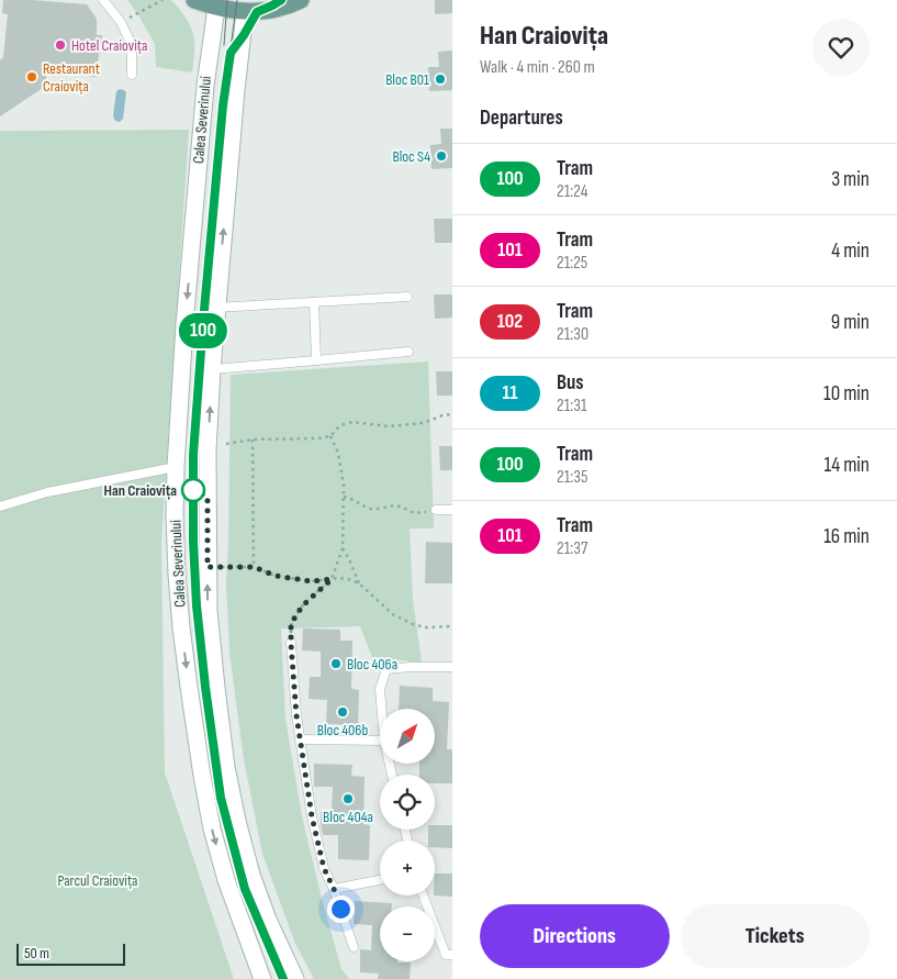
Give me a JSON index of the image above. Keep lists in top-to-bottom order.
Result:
{
  "streets": {
    "main road": ["Calea Severinului"]
  },
  "parks": ["Parcul Craiovița"],
  "places": [
    "Hotel Craiovița",
    "Restaurant Craiovița",
    "Bloc B01",
    "Bloc S4",
    "Han Craiovița",
    "Bloc 406a",
    "Bloc 406b",
    "Bloc 404a"
  ],
  "lines": ["tram line 100"],
  "scale_bar": "50 m",
  "north": "top right",
  "page": {
    "on_map": "100",
    "heading": [
      ["Han Craiovița", "Walk · 4 min · 260 m"],
      "Departures"
    ],
    "list": [
      {
        "mark": "100",
        "name": "Tram",
        "note": "21:24",
        "value": "3 min"
      },
      {
        "mark": "101",
        "name": "Tram",
        "note": "21:25",
        "value": "4 min"
      },
      {
        "mark": "102",
        "name": "Tram",
        "note": "21:30",
        "value": "9 min"
      },
      {
        "mark": "11",
        "name": "Bus",
        "note": "21:31",
        "value": "10 min"
      },
      {
        "mark": "100",
        "name": "Tram",
        "note": "21:35",
        "value": "14 min"
      },
      {
        "mark": "101",
        "name": "Tram",
        "note": "21:37",
        "value": "16 min"
      }
    ],
    "map_buttons": ["+", "−"],
    "buttons": ["Directions", "Tickets"],
    "scale": "50 m"
  }
}
